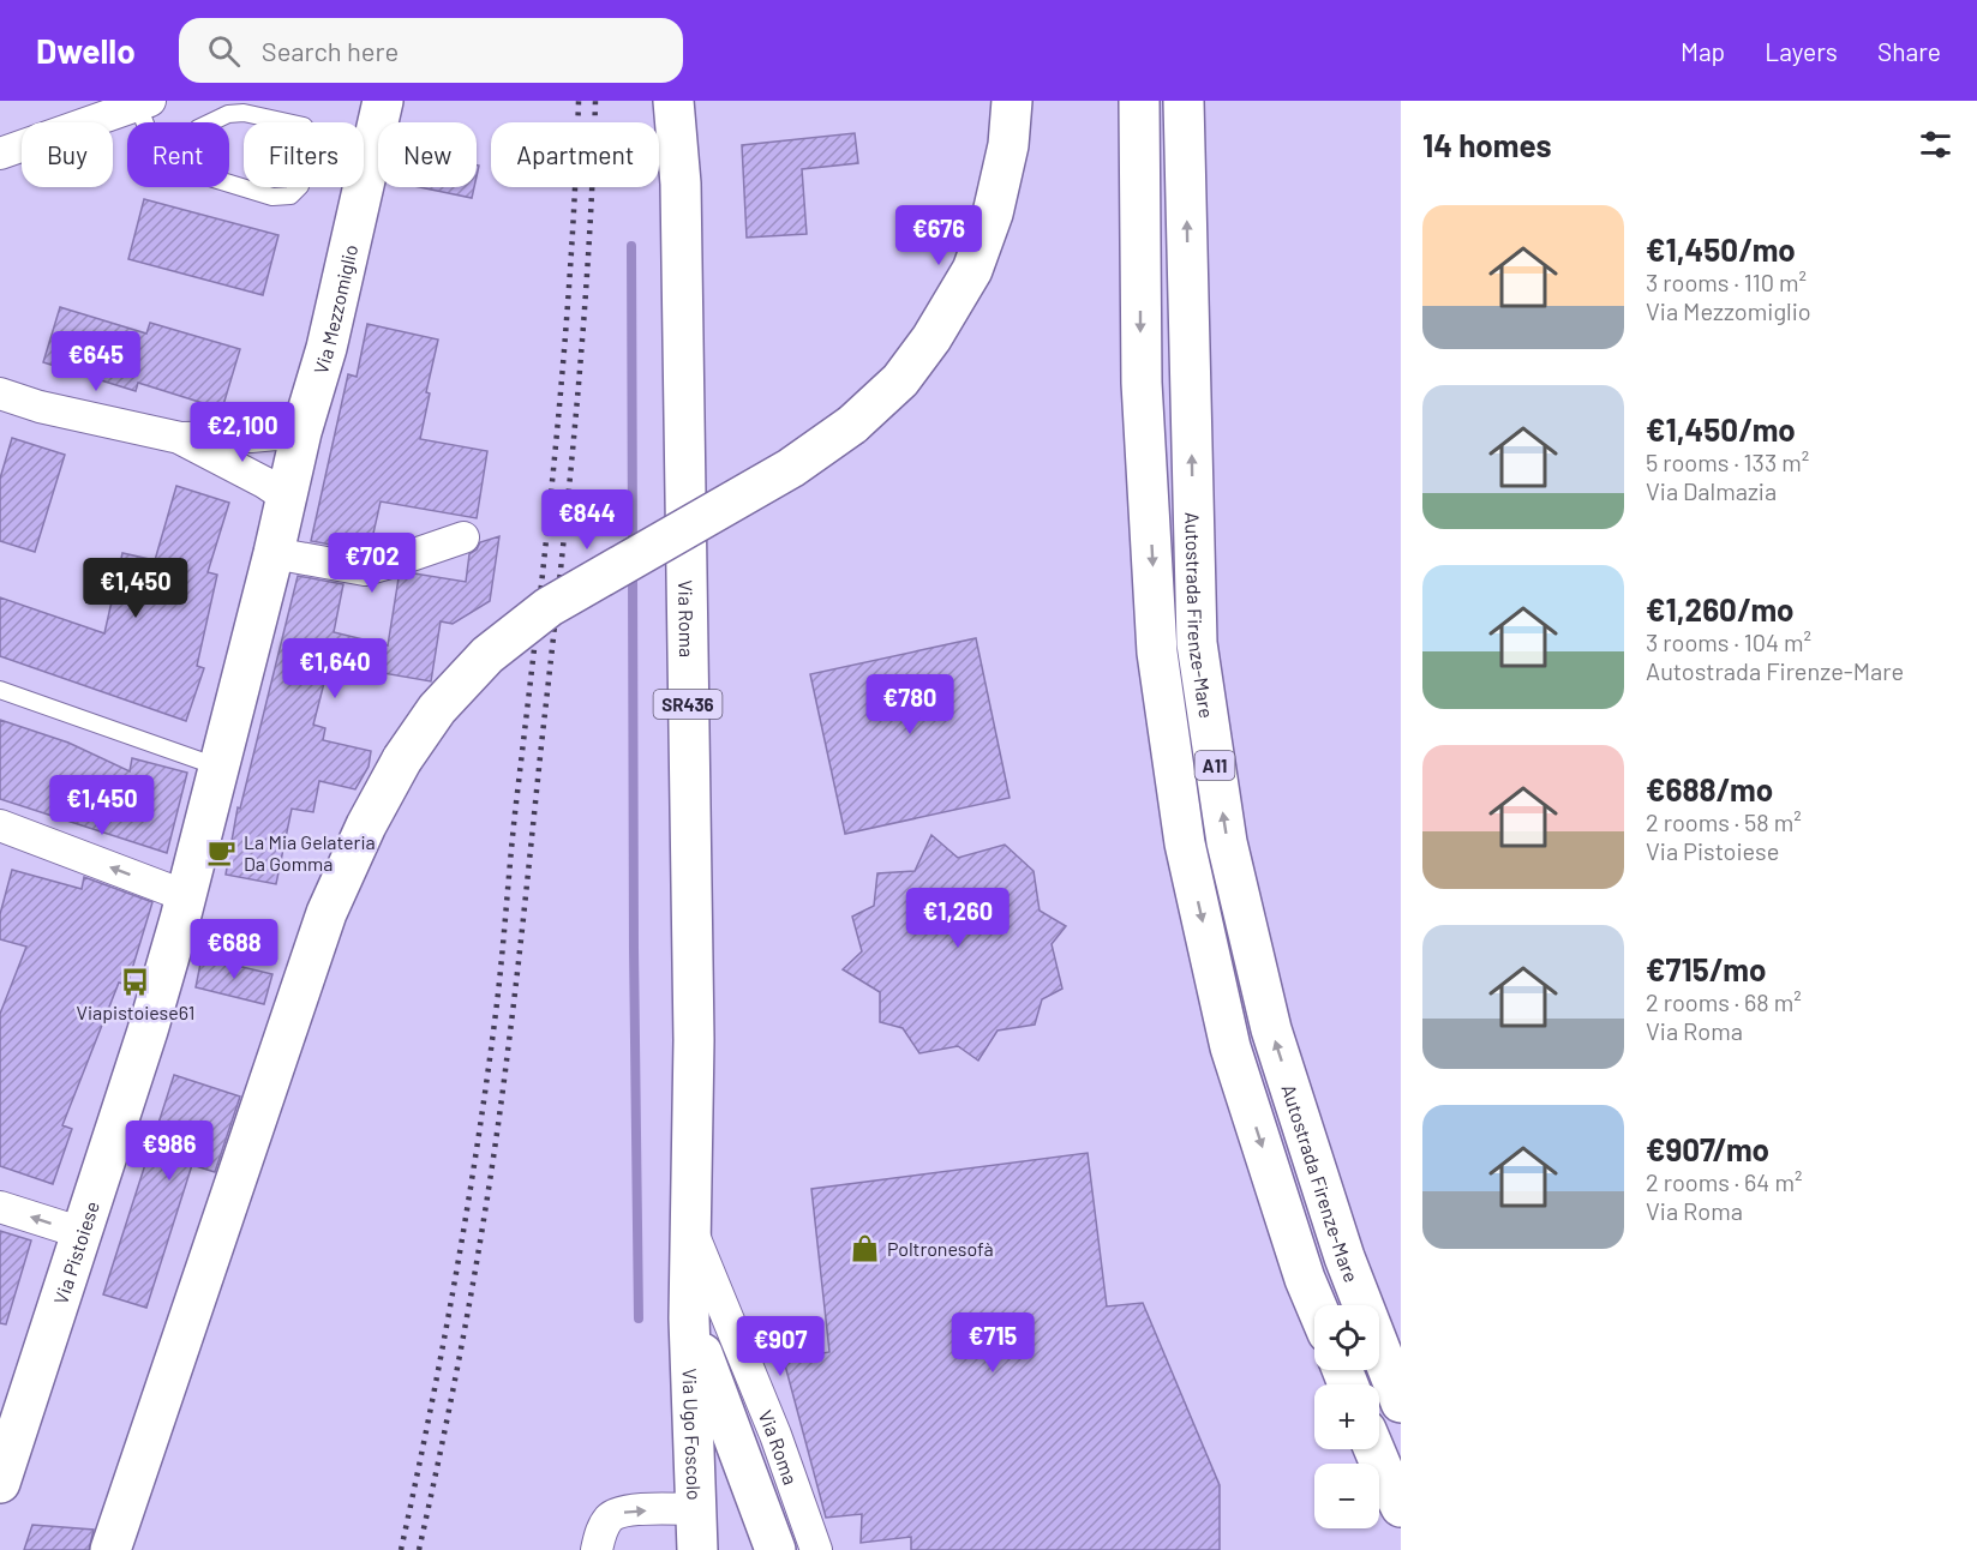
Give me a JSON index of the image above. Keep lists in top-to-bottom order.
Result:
{
  "streets": {
    "main road": [
      "Via Mezzomiglio",
      "Autostrada Firenze-Mare",
      "Via Roma",
      "SR436",
      "A11",
      "Via Pistoiese",
      "Via Ugo Foscolo"
    ]
  },
  "crossings": [
    ["Via Mezzomiglio", "Via Pistoiese"],
    ["Via Roma", "Via Ugo Foscolo"]
  ],
  "places": {
    "cafe": ["La Mia Gelateria Da Gomma"],
    "bus stop": ["Viapistoiese61"],
    "shop": ["Poltronesofà"]
  },
  "page": {
    "header": "Dwello",
    "search": "Search here",
    "nav": ["Map", "Layers", "Share"],
    "heading": "14 homes",
    "chip": [
      "Buy",
      "Rent",
      "Filters",
      "New",
      "Apartment"
    ],
    "list": [
      {
        "name": "€1,450/mo",
        "note": "3 rooms · 110 m² · Via Mezzomiglio"
      },
      {
        "name": "€1,450/mo",
        "note": "5 rooms · 133 m² · Via Dalmazia"
      },
      {
        "name": "€1,260/mo",
        "note": "3 rooms · 104 m² · Autostrada Firenze-Mare"
      },
      {
        "name": "€688/mo",
        "note": "2 rooms · 58 m² · Via Pistoiese"
      },
      {
        "name": "€715/mo",
        "note": "2 rooms · 68 m² · Via Roma"
      },
      {
        "name": "€907/mo",
        "note": "2 rooms · 64 m² · Via Roma"
      }
    ],
    "price": [
      "€676",
      "€645",
      "€2,100",
      "€844",
      "€702",
      "€1,450",
      "€1,640",
      "€780",
      "€1,450",
      "€1,260",
      "€688",
      "€986",
      "€715",
      "€907"
    ],
    "map_buttons": ["+", "−"]
  }
}
